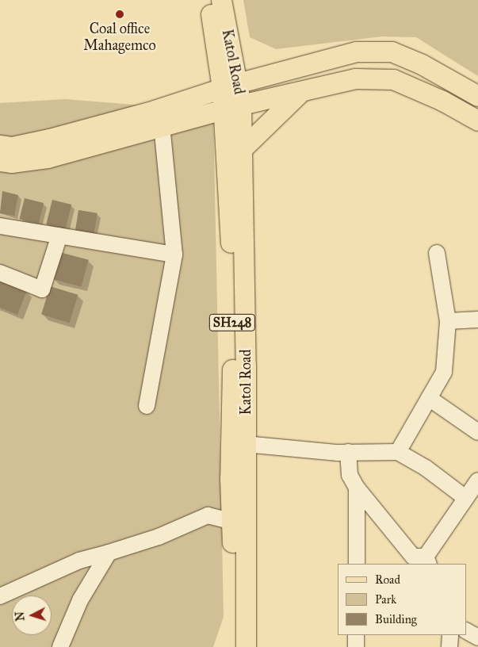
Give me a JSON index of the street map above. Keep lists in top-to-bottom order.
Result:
{
  "streets": {
    "main road": ["Katol Road", "SH248"]
  },
  "places": ["Coal office Mahagemco"],
  "legend": ["Road", "Park", "Building"],
  "north": "left"
}
